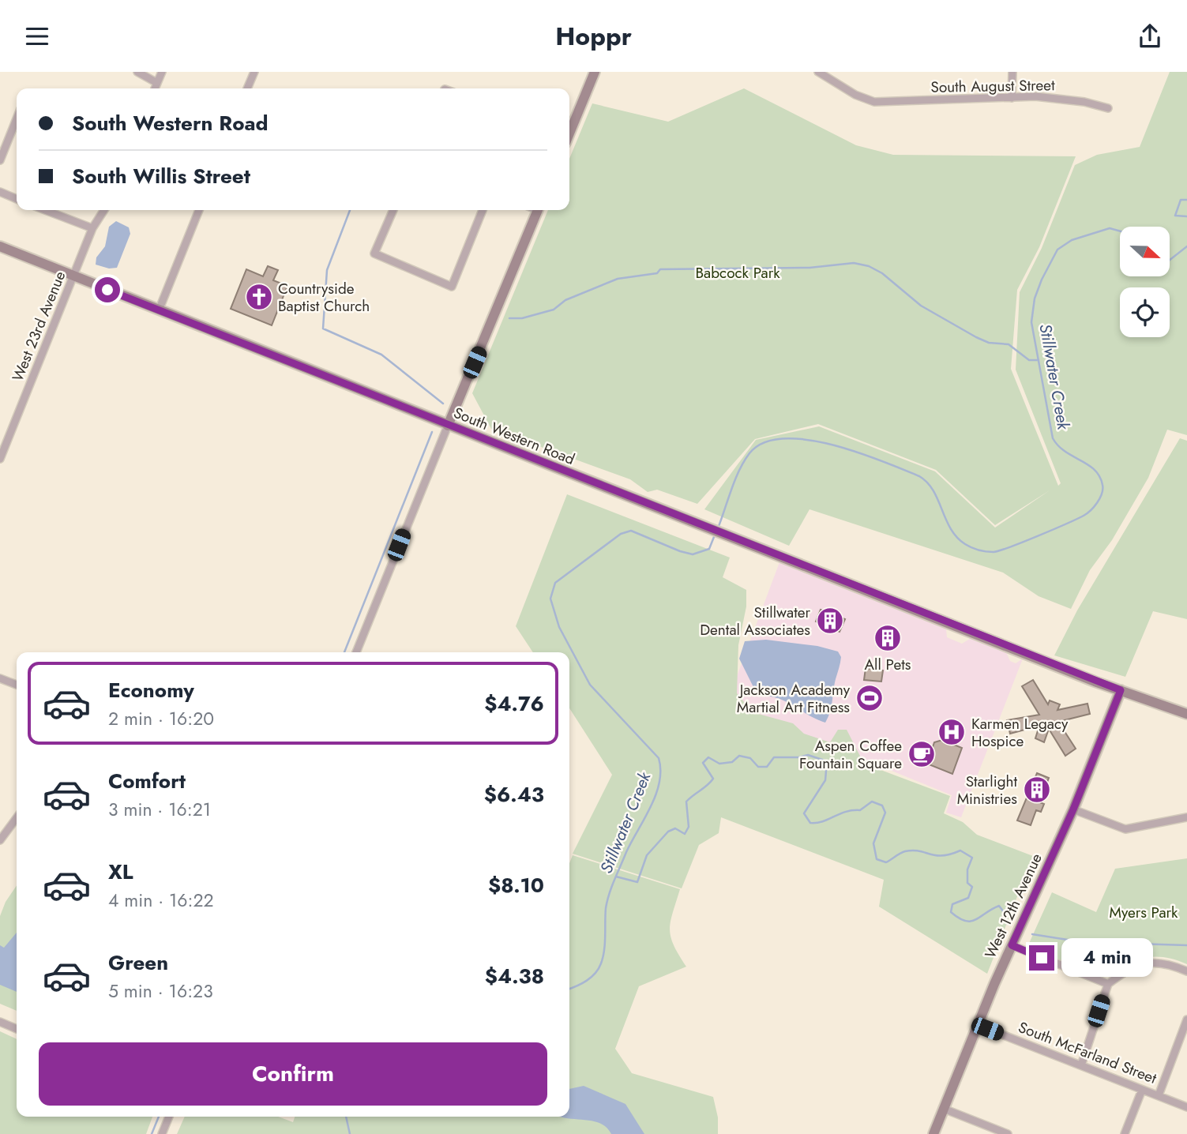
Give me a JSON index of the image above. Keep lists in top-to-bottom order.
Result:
{
  "streets": {
    "main road": ["South Western Road", "West 12th Avenue"],
    "street": ["South August Street", "West 23rd Avenue", "South McFarland Street"]
  },
  "crossings": [
    ["West 23rd Avenue", "South Western Road"],
    ["South Western Road", "West 12th Avenue"],
    ["West 12th Avenue", "South McFarland Street"]
  ],
  "water": ["Stillwater Creek"],
  "parks": ["Babcock Park", "Myers Park"],
  "places": {
    "church": ["Countryside Baptist Church"],
    "building": ["Stillwater Dental Associates", "All Pets", "Starlight Ministries"],
    "sports": ["Jackson Academy Martial Art Fitness"],
    "hospital": ["Karmen Legacy Hospice"],
    "cafe": ["Aspen Coffee Fountain Square"]
  },
  "north": "right",
  "page": {
    "header": "Hoppr",
    "banner": ["South Western Road", "South Willis Street"],
    "list": [
      {
        "name": "Economy",
        "note": "2 min · 16:20",
        "value": "$4.76"
      },
      {
        "name": "Comfort",
        "note": "3 min · 16:21",
        "value": "$6.43"
      },
      {
        "name": "XL",
        "note": "4 min · 16:22",
        "value": "$8.10"
      },
      {
        "name": "Green",
        "note": "5 min · 16:23",
        "value": "$4.38"
      }
    ],
    "bubble": "4 min",
    "buttons": "Confirm"
  }
}
